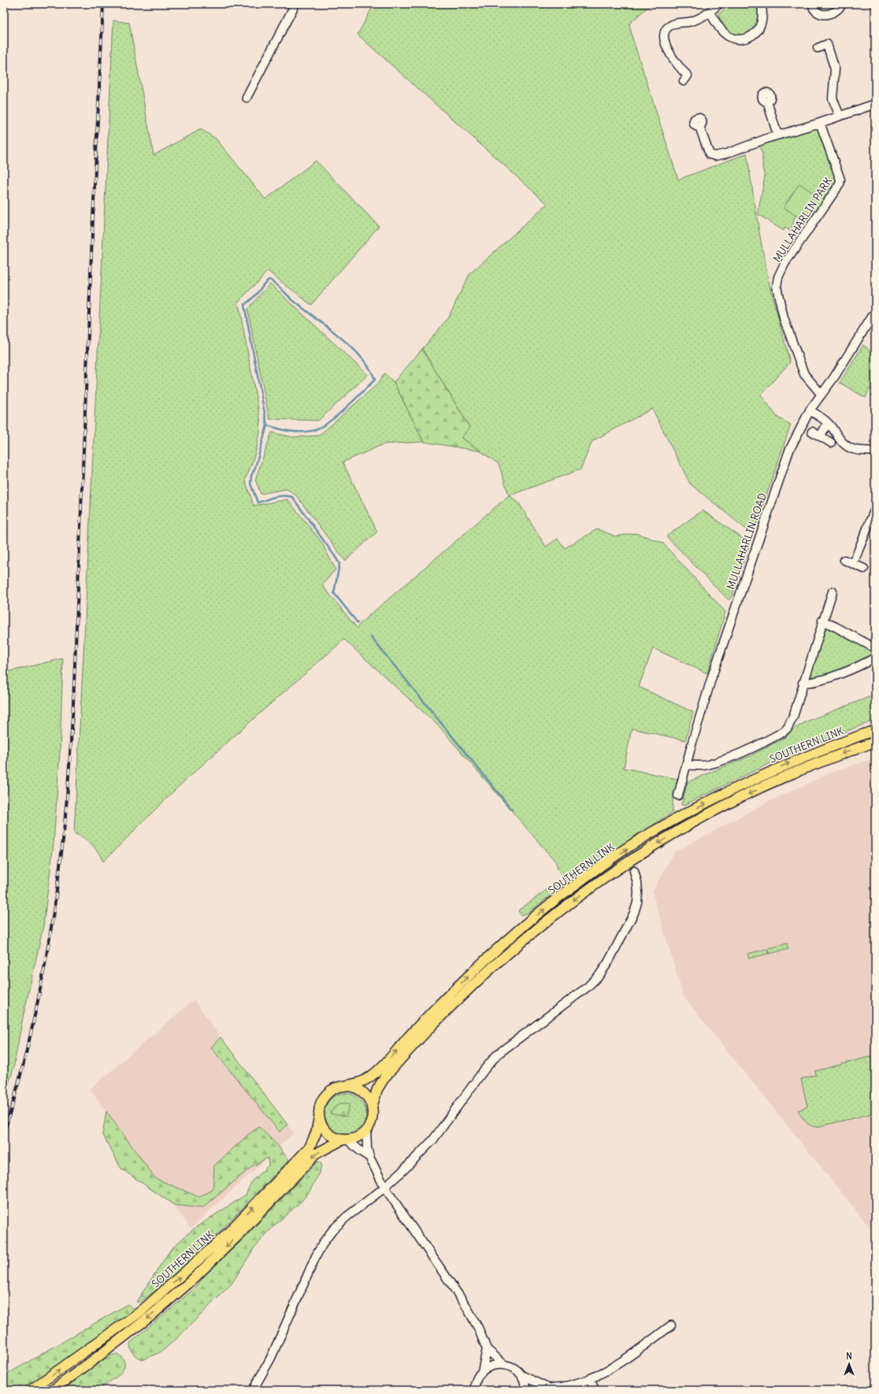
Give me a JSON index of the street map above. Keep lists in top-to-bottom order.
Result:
{
  "streets": {
    "main road": ["SOUTHERN LINK"],
    "street": ["MULLAHARLIN PARK", "MULLAHARLIN ROAD"]
  },
  "crossings": [
    ["MULLAHARLIN PARK", "MULLAHARLIN ROAD"]
  ],
  "north": "top"
}
